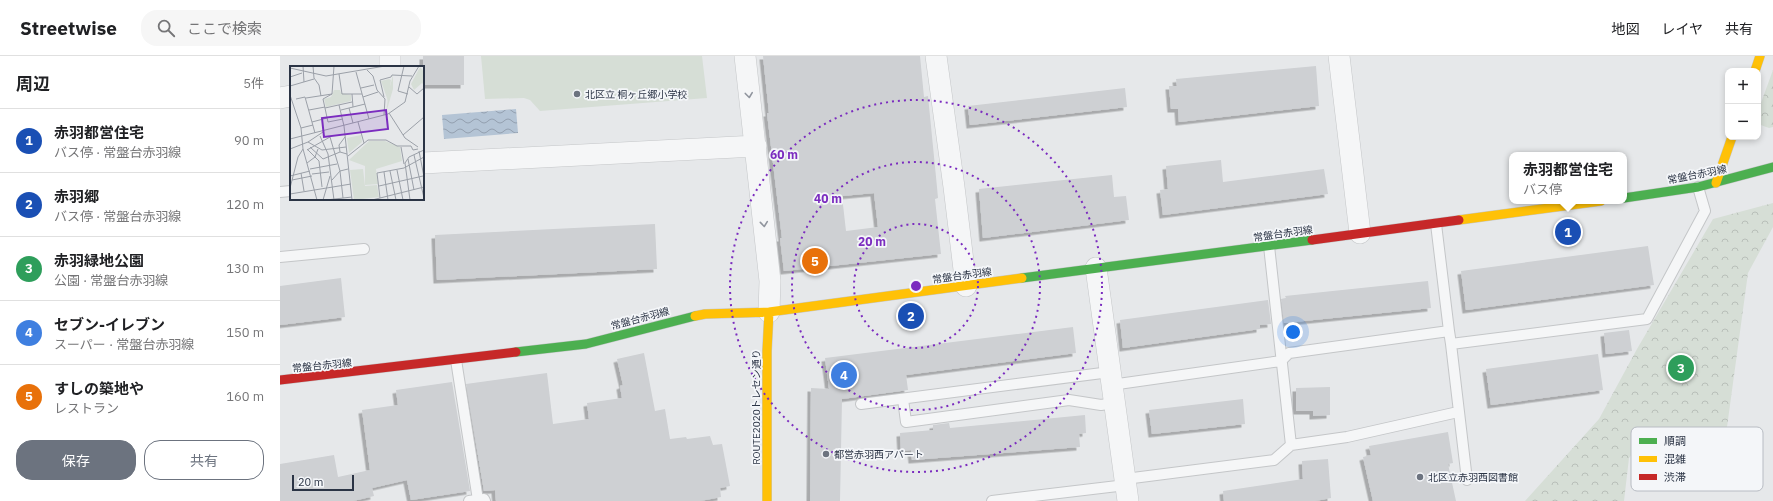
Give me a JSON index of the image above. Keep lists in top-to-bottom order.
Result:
{
  "streets": {
    "main road": ["常盤台赤羽線", "ROUTE2020トレセン通り"]
  },
  "crossings": [
    ["常盤台赤羽線", "ROUTE2020トレセン通り"]
  ],
  "places": ["北区立 桐ヶ丘郷小学校", "都営赤羽西アパート", "北区立赤羽西図書館"],
  "legend": ["順調", "混雑", "渋滞"],
  "scale_bar": "20 m",
  "page": {
    "header": "Streetwise",
    "search": "ここで検索",
    "nav": ["地図", "レイヤ", "共有"],
    "heading": ["周辺", "5件"],
    "map_buttons": ["+", "−"],
    "list": [
      {
        "mark": "1",
        "name": "赤羽都営住宅",
        "note": "バス停 · 常盤台赤羽線",
        "value": "90 m"
      },
      {
        "mark": "2",
        "name": "赤羽郷",
        "note": "バス停 · 常盤台赤羽線",
        "value": "120 m"
      },
      {
        "mark": "3",
        "name": "赤羽緑地公園",
        "note": "公園 · 常盤台赤羽線",
        "value": "130 m"
      },
      {
        "mark": "4",
        "name": "セブン-イレブン",
        "note": "スーパー · 常盤台赤羽線",
        "value": "150 m"
      },
      {
        "mark": "5",
        "name": "すしの築地や",
        "note": "レストラン",
        "value": "160 m"
      }
    ],
    "popup": ["赤羽都営住宅", "バス停"],
    "pins": [
      "1",
      "5",
      "2",
      "3",
      "4"
    ],
    "buttons": ["保存", "共有"],
    "scale": "20 m"
  },
  "rings": ["60 m", "40 m", "20 m"]
}
